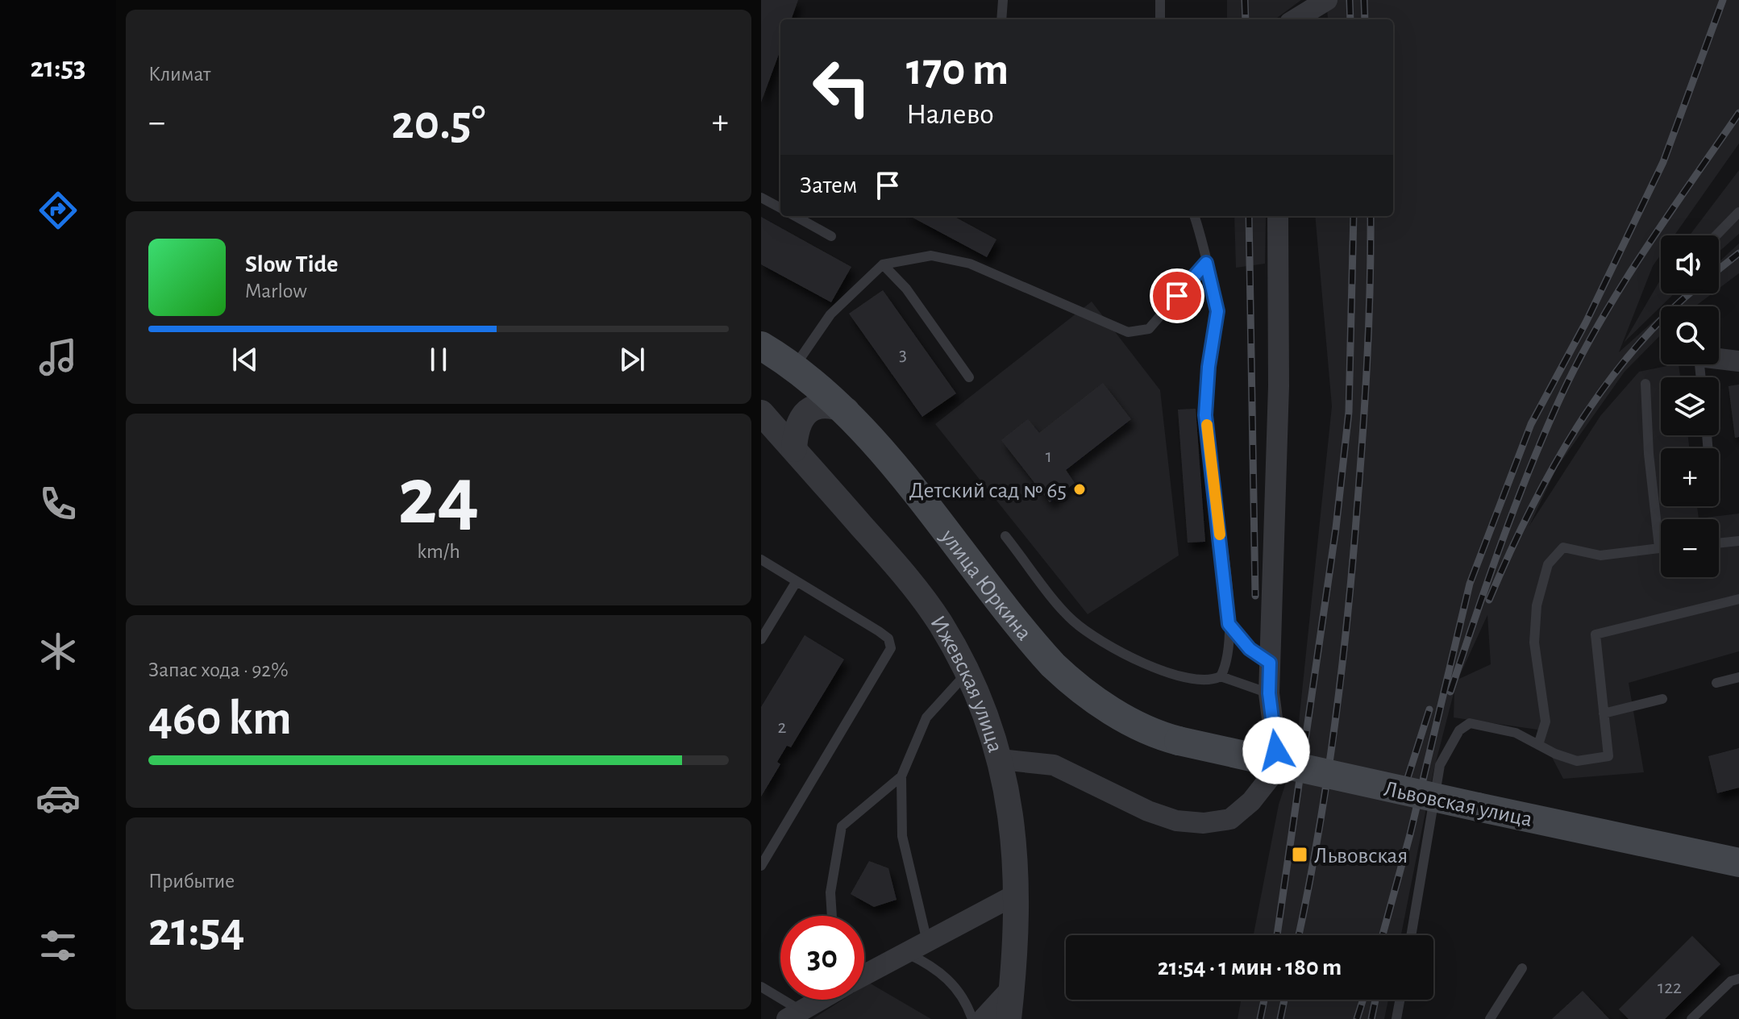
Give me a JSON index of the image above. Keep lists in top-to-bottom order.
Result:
{
  "streets": {
    "main road": ["улица Юркина", "Львовская улица"],
    "street": ["Ижевская улица"]
  },
  "crossings": [
    ["улица Юркина", "Львовская улица"]
  ],
  "places": {
    "other": ["Детский сад № 65"],
    "transit": ["Львовская"]
  },
  "house_numbers": [
    "3",
    "1",
    "2",
    "122"
  ],
  "page": {
    "tabs": "21:53",
    "tile": [
      "Климат",
      ["24", "km/h"],
      ["Запас хода · 92%", "460 km"],
      ["Прибытие", "21:54"]
    ],
    "turn": ["170 m", "Налево"],
    "heat": ["−", "20.5°", "+"],
    "then": "Затем",
    "map_buttons": ["+", "−"],
    "song": ["Slow Tide", "Marlow"],
    "limit": "30",
    "trip": "21:54 · 1 мин · 180 m"
  }
}
